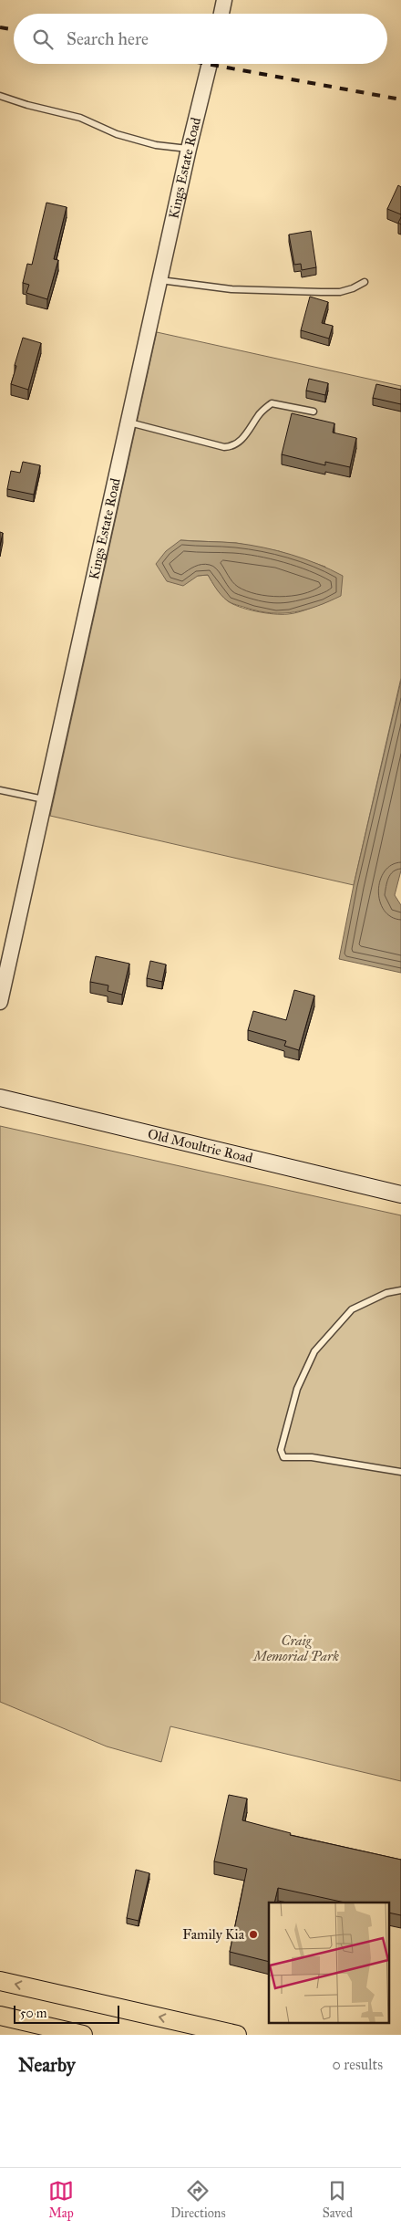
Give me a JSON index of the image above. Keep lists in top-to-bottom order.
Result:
{
  "streets": {
    "main road": ["Old Moultrie Road"],
    "street": ["Kings Estate Road"]
  },
  "parks": ["Craig Memorial Park"],
  "places": ["Family Kia"],
  "scale_bar": "50 m",
  "page": {
    "search": "Search here",
    "scale": "50 m",
    "heading": ["Nearby", "0 results"],
    "nav": ["Map", "Directions", "Saved"]
  }
}
